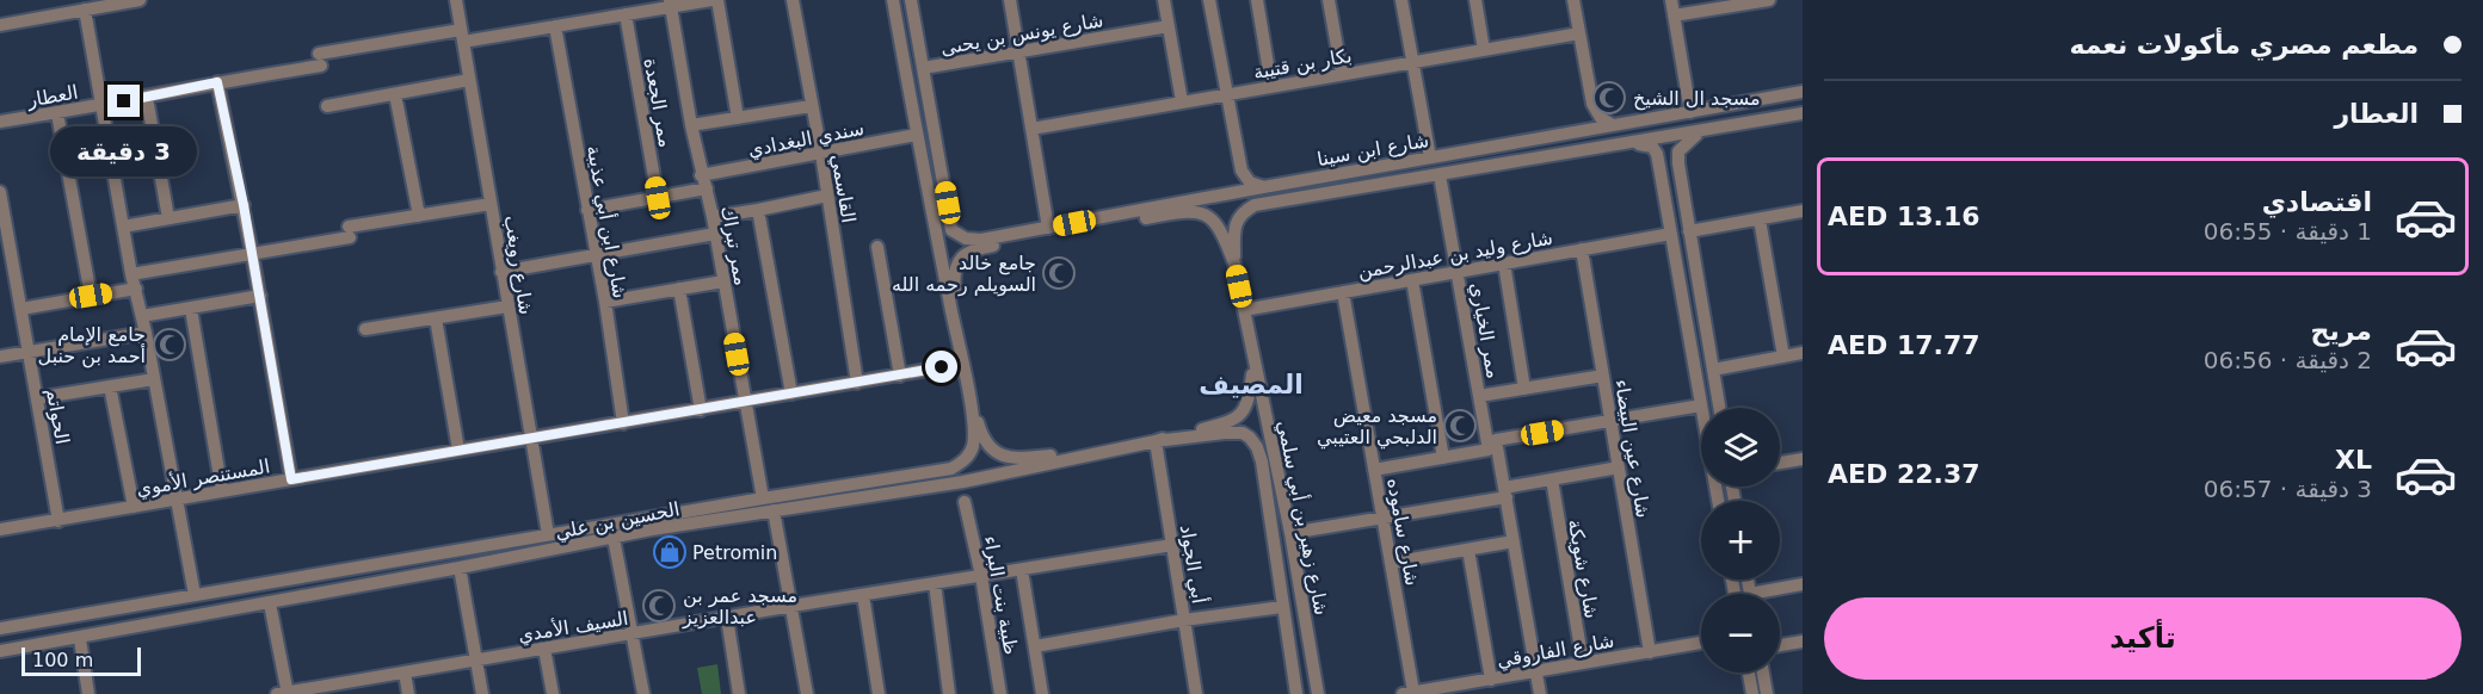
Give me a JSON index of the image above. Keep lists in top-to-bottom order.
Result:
{
  "streets": {
    "street": [
      "شارع يونس بن يحىى",
      "بكار بن قتيبة",
      "العطار",
      "ممر الجعدة",
      "سندي البغدادي",
      "شارع ابن سينا",
      "القاسمي",
      "شارع ابن أبي عذيبة",
      "ممر تبراك",
      "شارع وليد بن عبدالرحمن",
      "شارع رويغب",
      "ممر الخياري",
      "الحواتم",
      "شارع عين البيضاء",
      "المستنصر الأموي",
      "شارع زهير بن أبي سلمي",
      "الحسين بن علي",
      "شارع ساموده",
      "أبي الجواد",
      "شارع شويكة",
      "ظبية بنت البراء",
      "السيف الأمدي",
      "شارع الفاروقي"
    ]
  },
  "crossings": [
    ["شارع يونس بن يحىى", "شارع ابن سينا"],
    ["العطار", "ممر الجعدة"],
    ["العطار", "شارع ابن أبي عذيبة"],
    ["العطار", "ممر تبراك"],
    ["العطار", "شارع رويغب"],
    ["سندي البغدادي", "القاسمي"],
    ["سندي البغدادي", "ممر تبراك"],
    ["شارع ابن سينا", "ممر الخياري"],
    ["شارع ابن سينا", "شارع زهير بن أبي سلمي"],
    ["القاسمي", "المستنصر الأموي"],
    ["شارع ابن أبي عذيبة", "المستنصر الأموي"],
    ["ممر تبراك", "المستنصر الأموي"],
    ["ممر تبراك", "الحسين بن علي"],
    ["شارع وليد بن عبدالرحمن", "ممر الخياري"],
    ["شارع وليد بن عبدالرحمن", "شارع عين البيضاء"],
    ["شارع وليد بن عبدالرحمن", "شارع زهير بن أبي سلمي"],
    ["شارع وليد بن عبدالرحمن", "شارع ساموده"],
    ["شارع رويغب", "المستنصر الأموي"],
    ["شارع رويغب", "الحسين بن علي"],
    ["ممر الخياري", "شارع الفاروقي"],
    ["الحواتم", "المستنصر الأموي"],
    ["شارع عين البيضاء", "شارع الفاروقي"],
    ["المستنصر الأموي", "الحسين بن علي"],
    ["شارع زهير بن أبي سلمي", "الحسين بن علي"],
    ["الحسين بن علي", "أبي الجواد"],
    ["شارع ساموده", "شارع الفاروقي"],
    ["أبي الجواد", "السيف الأمدي"],
    ["شارع شويكة", "شارع الفاروقي"],
    ["ظبية بنت البراء", "السيف الأمدي"]
  ],
  "districts": ["المصيف"],
  "places": {
    "mosque": [
      "مسجد ال الشيخ",
      "جامع خالد السويلم رحمه الله",
      "جامع الإمام أحمد بن حنبل",
      "مسجد معيض الدلبحي العتيبي",
      "مسجد عمر بن عبدالعزيز"
    ],
    "shop": ["Petromin"]
  },
  "scale_bar": "100 m",
  "page": {
    "banner": ["مطعم مصري مأكولات نعمه", "العطار"],
    "bubble": "3 دقيقة",
    "list": [
      {
        "name": "اقتصادي",
        "note": "1 دقيقة · 06:55",
        "value": "AED 13.16"
      },
      {
        "name": "مريح",
        "note": "2 دقيقة · 06:56",
        "value": "AED 17.77"
      },
      {
        "name": "XL",
        "note": "3 دقيقة · 06:57",
        "value": "AED 22.37"
      }
    ],
    "map_buttons": ["+", "−"],
    "buttons": "تأكيد",
    "scale": "100 m"
  }
}
